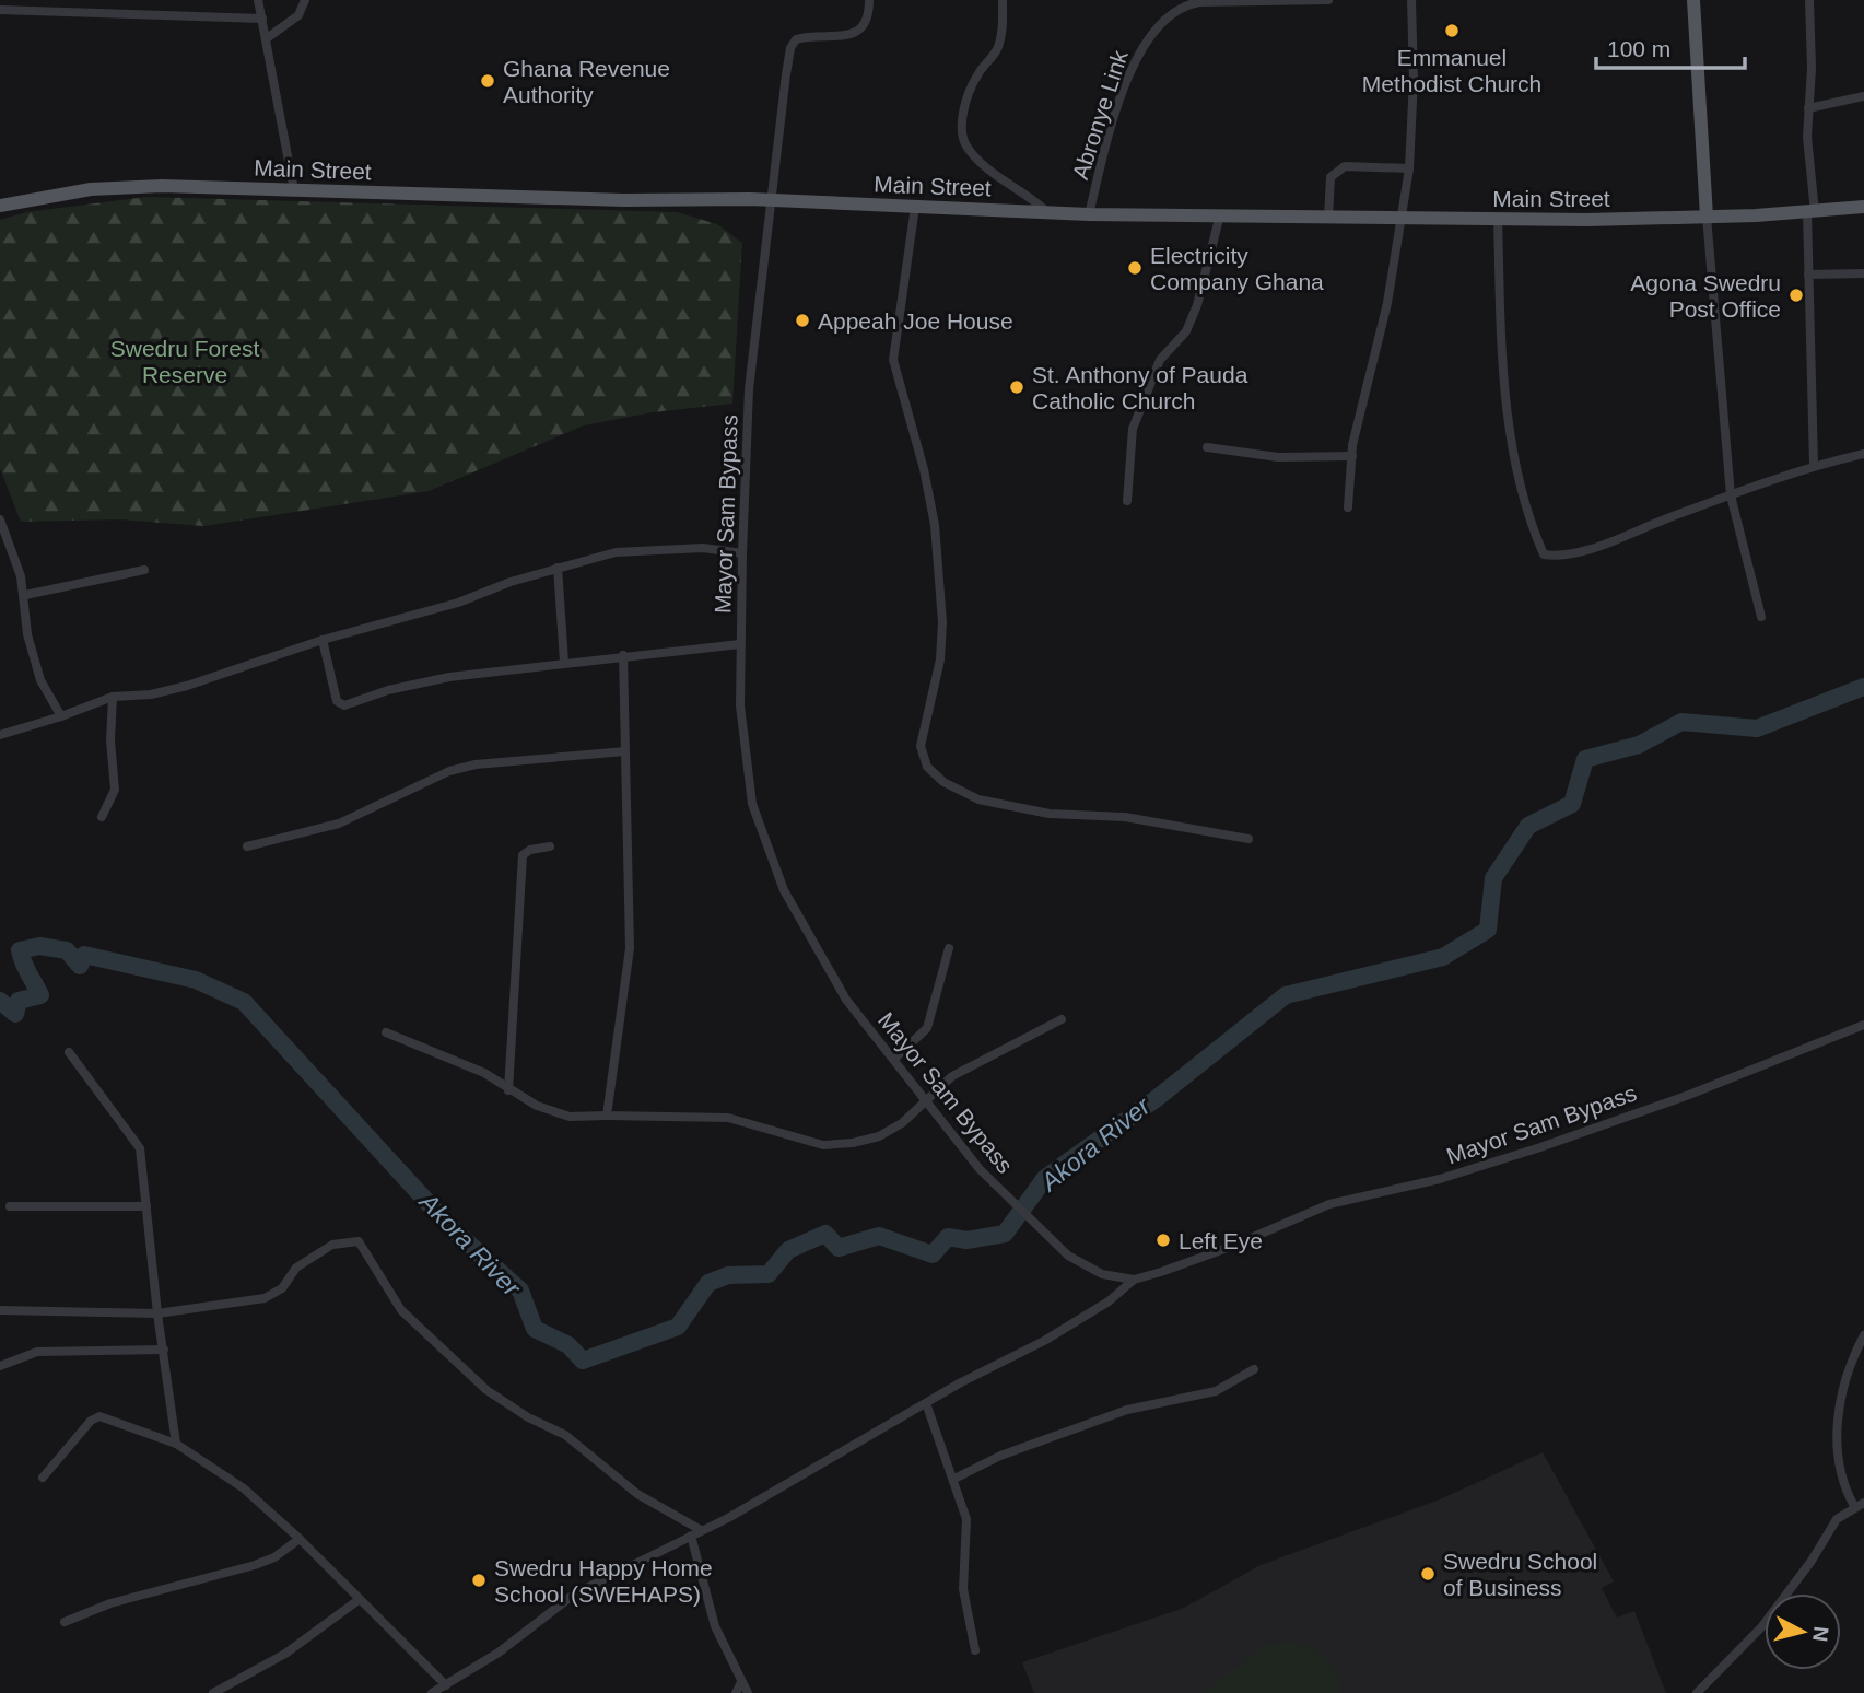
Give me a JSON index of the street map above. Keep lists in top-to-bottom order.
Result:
{
  "streets": {
    "main road": ["Main Street"],
    "street": ["Abronye Link", "Mayor Sam Bypass"]
  },
  "crossings": [
    ["Abronye Link", "Main Street"],
    ["Main Street", "Mayor Sam Bypass"]
  ],
  "water": ["Akora River"],
  "parks": ["Swedru Forest Reserve"],
  "places": [
    "Emmanuel Methodist Church",
    "Ghana Revenue Authority",
    "Electricity Company Ghana",
    "Agona Swedru Post Office",
    "Appeah Joe House",
    "St. Anthony of Pauda Catholic Church",
    "Left Eye",
    "Swedru School of Business",
    "Swedru Happy Home School (SWEHAPS)"
  ],
  "scale_bar": "100 m",
  "north": "right"
}
